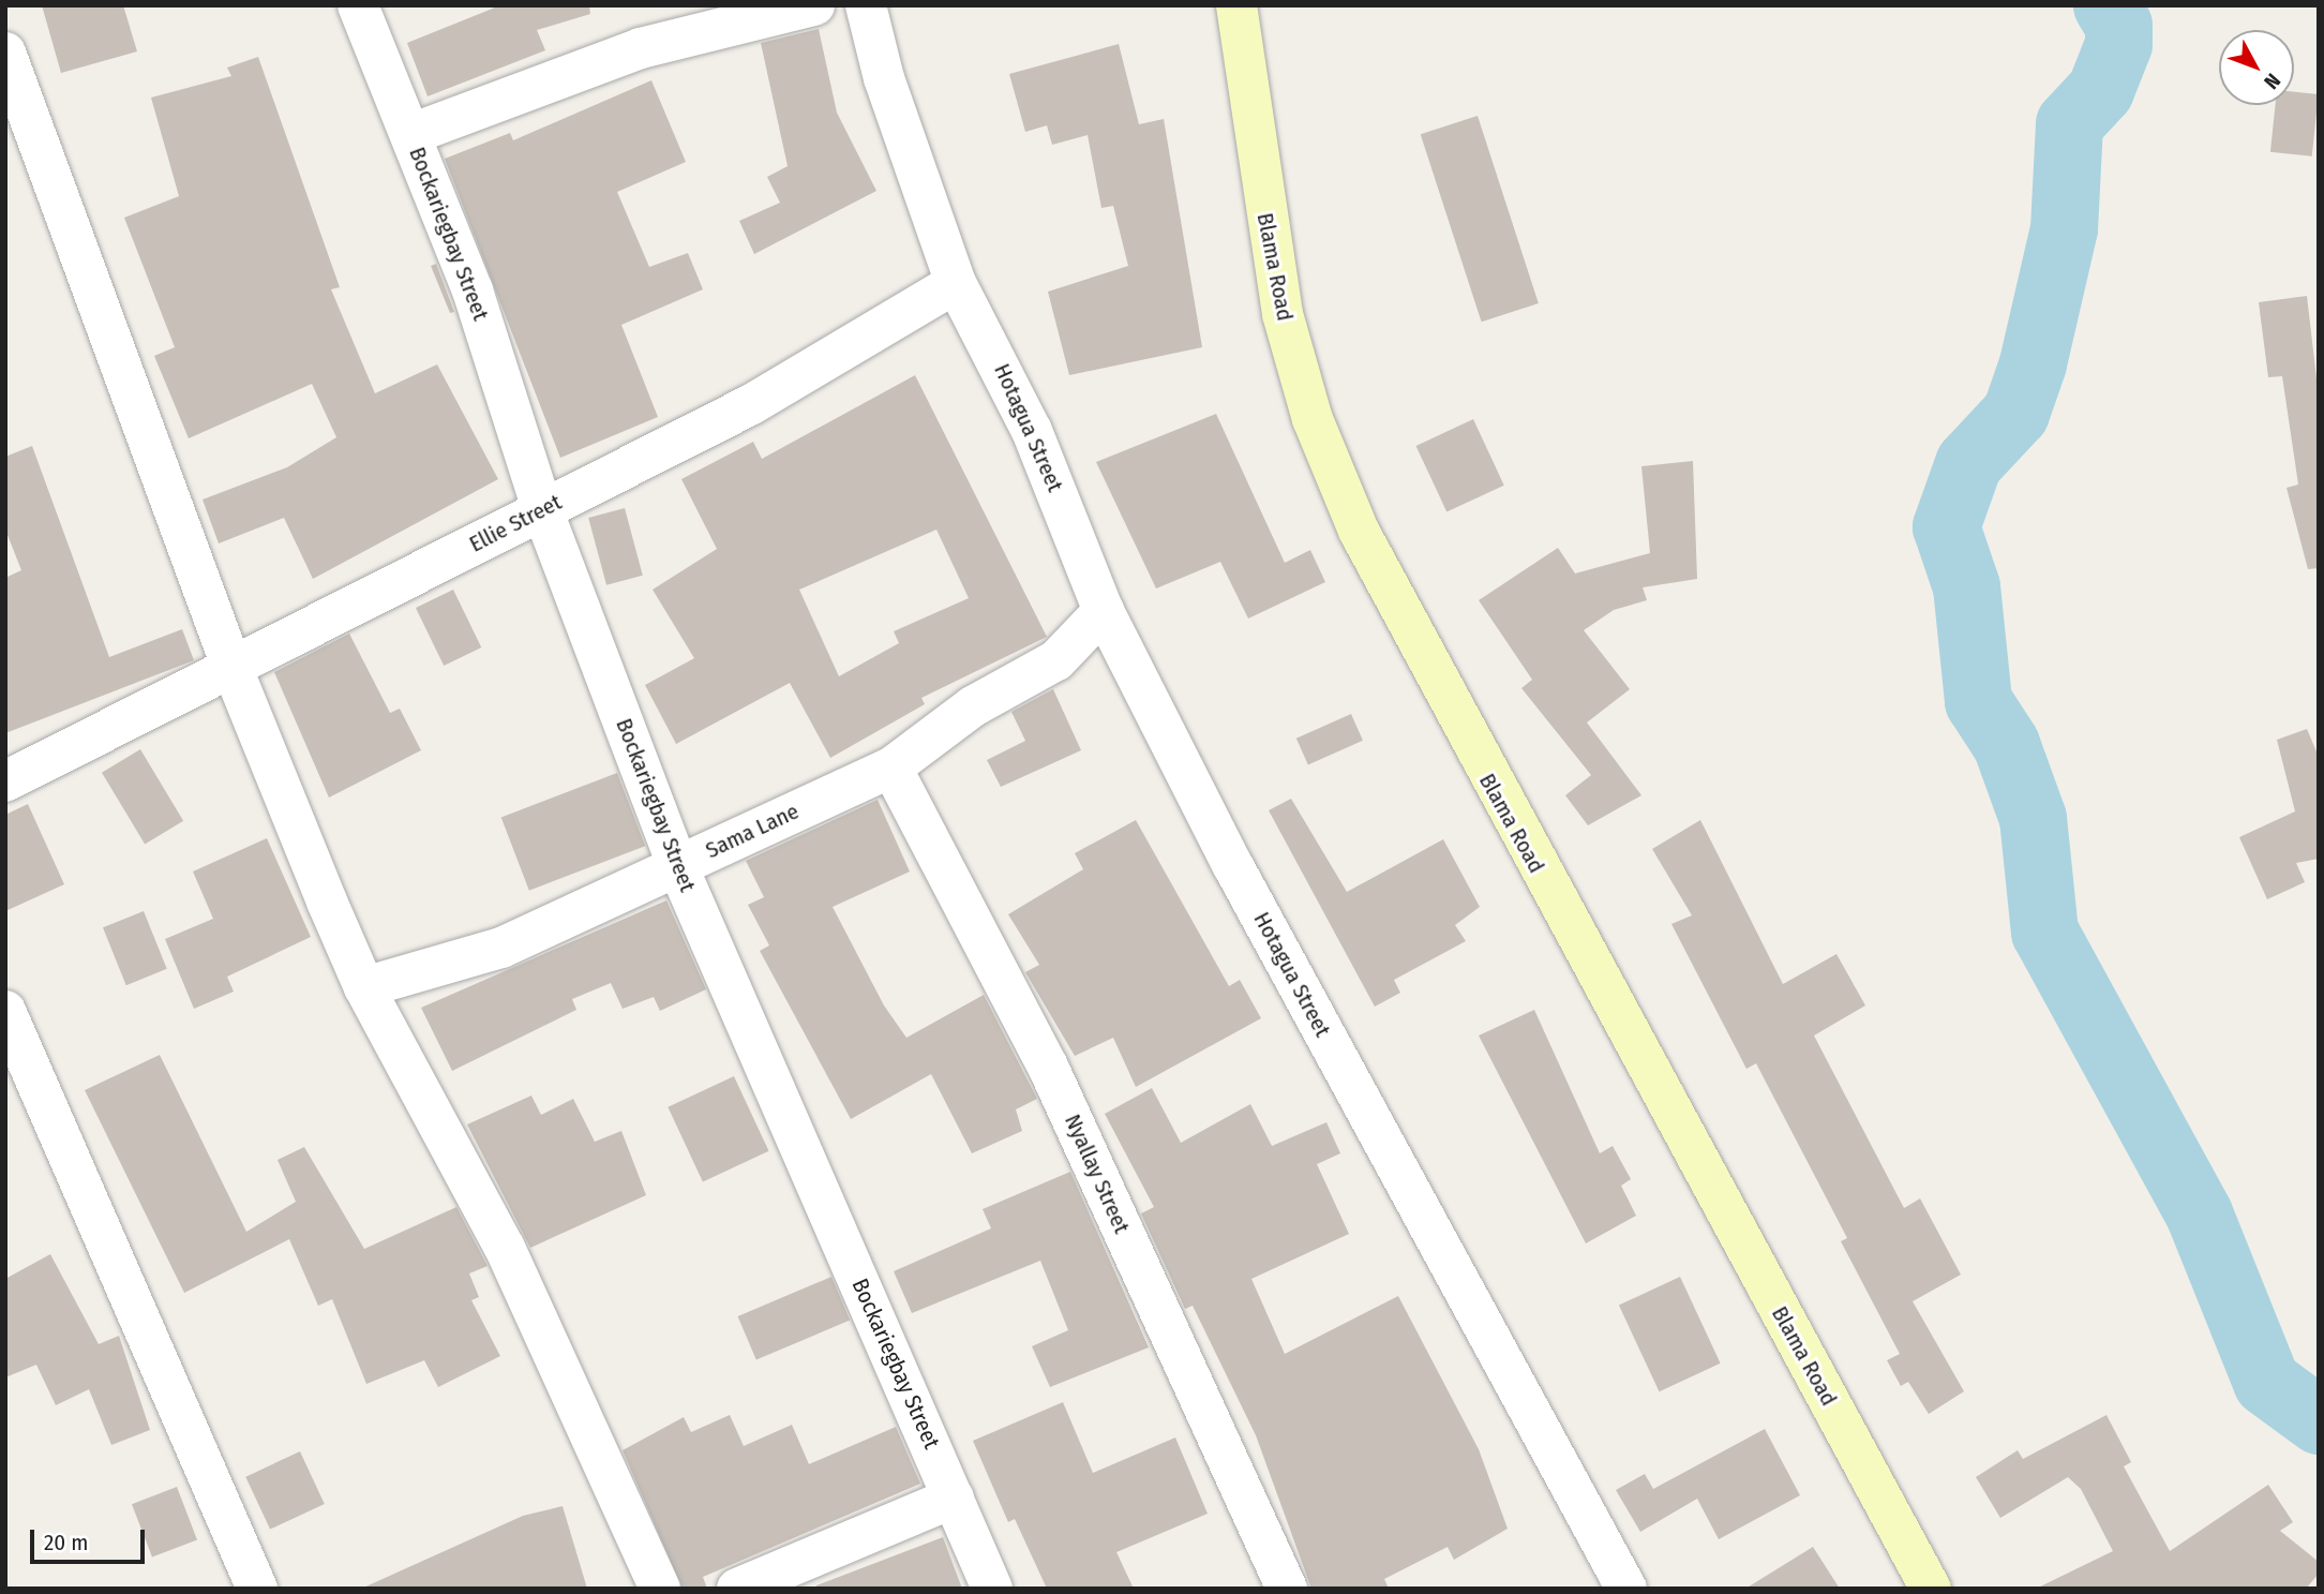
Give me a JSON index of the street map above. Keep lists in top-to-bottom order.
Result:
{
  "streets": {
    "street": [
      "Bockariegbay Street",
      "Blama Road",
      "Hotagua Street",
      "Ellie Street",
      "Sama Lane",
      "Nyallay Street"
    ]
  },
  "crossings": [
    ["Bockariegbay Street", "Ellie Street"],
    ["Bockariegbay Street", "Sama Lane"],
    ["Hotagua Street", "Ellie Street"],
    ["Hotagua Street", "Sama Lane"],
    ["Sama Lane", "Nyallay Street"]
  ],
  "scale_bar": "20 m",
  "north": "bottom right"
}
